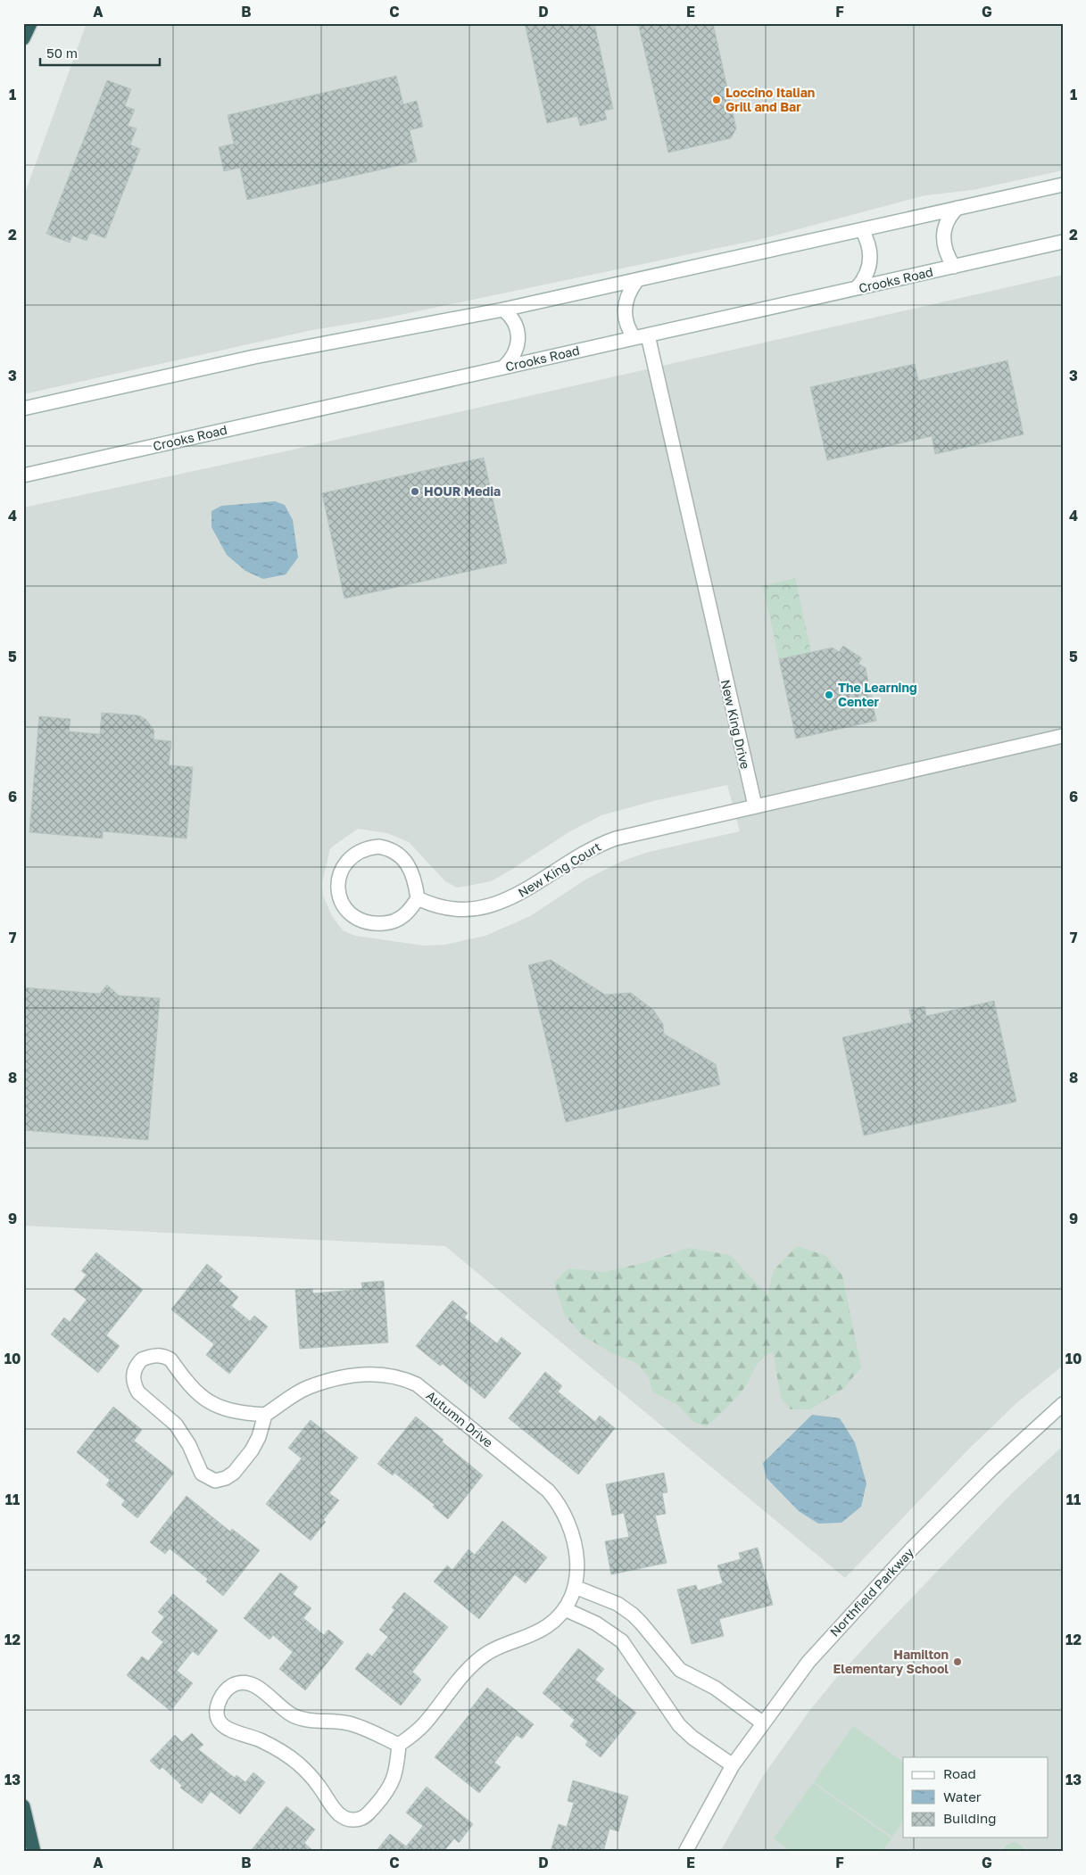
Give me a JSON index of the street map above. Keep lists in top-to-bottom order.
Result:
{
  "streets": {
    "street": [
      "Crooks Road",
      "New King Drive",
      "New King Court",
      "Autumn Drive",
      "Northfield Parkway"
    ]
  },
  "crossings": [
    ["Crooks Road", "New King Drive"],
    ["New King Drive", "New King Court"]
  ],
  "places": [
    "Loccino Italian Grill and Bar",
    "HOUR Media",
    "The Learning Center",
    "Hamilton Elementary School"
  ],
  "legend": ["Road", "Water", "Building"],
  "scale_bar": "50 m",
  "grid": {
    "columns": [
      "A",
      "B",
      "C",
      "D",
      "E",
      "F",
      "G"
    ],
    "rows": [
      "1",
      "2",
      "3",
      "4",
      "5",
      "6",
      "7",
      "8",
      "9",
      "10",
      "11",
      "12",
      "13"
    ]
  }
}
